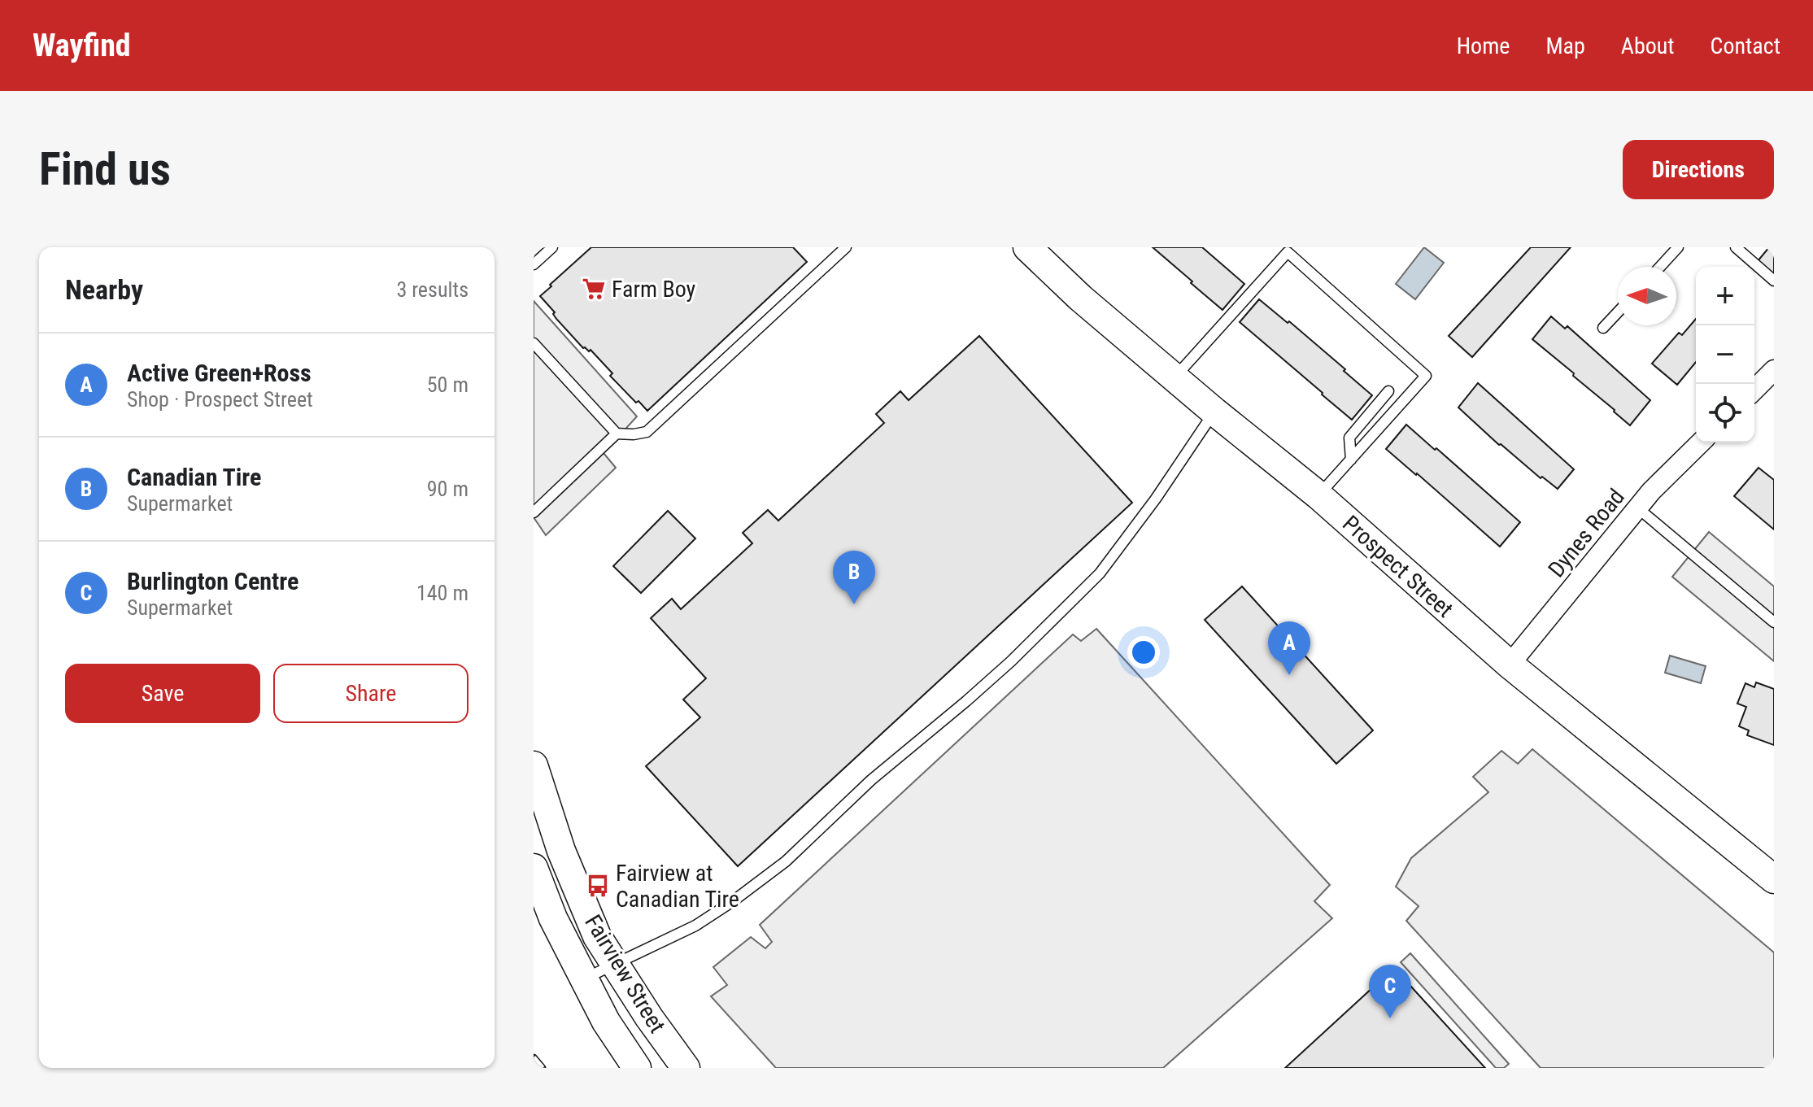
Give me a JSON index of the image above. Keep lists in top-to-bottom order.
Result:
{
  "streets": {
    "street": ["Dynes Road", "Prospect Street", "Fairview Street"]
  },
  "crossings": [
    ["Dynes Road", "Prospect Street"]
  ],
  "places": {
    "supermarket": ["Farm Boy"],
    "bus stop": ["Fairview at Canadian Tire"]
  },
  "north": "left",
  "page": {
    "header": "Wayfind",
    "nav": [
      "Home",
      "Map",
      "About",
      "Contact"
    ],
    "buttons": [
      "Directions",
      ["Save", "Share"]
    ],
    "title": "Find us",
    "heading": ["Nearby", "3 results"],
    "map_buttons": ["+", "−"],
    "list": [
      {
        "mark": "A",
        "name": "Active Green+Ross",
        "note": "Shop · Prospect Street",
        "value": "50 m"
      },
      {
        "mark": "B",
        "name": "Canadian Tire",
        "note": "Supermarket",
        "value": "90 m"
      },
      {
        "mark": "C",
        "name": "Burlington Centre",
        "note": "Supermarket",
        "value": "140 m"
      }
    ],
    "pins": ["B", "A", "C"]
  }
}
